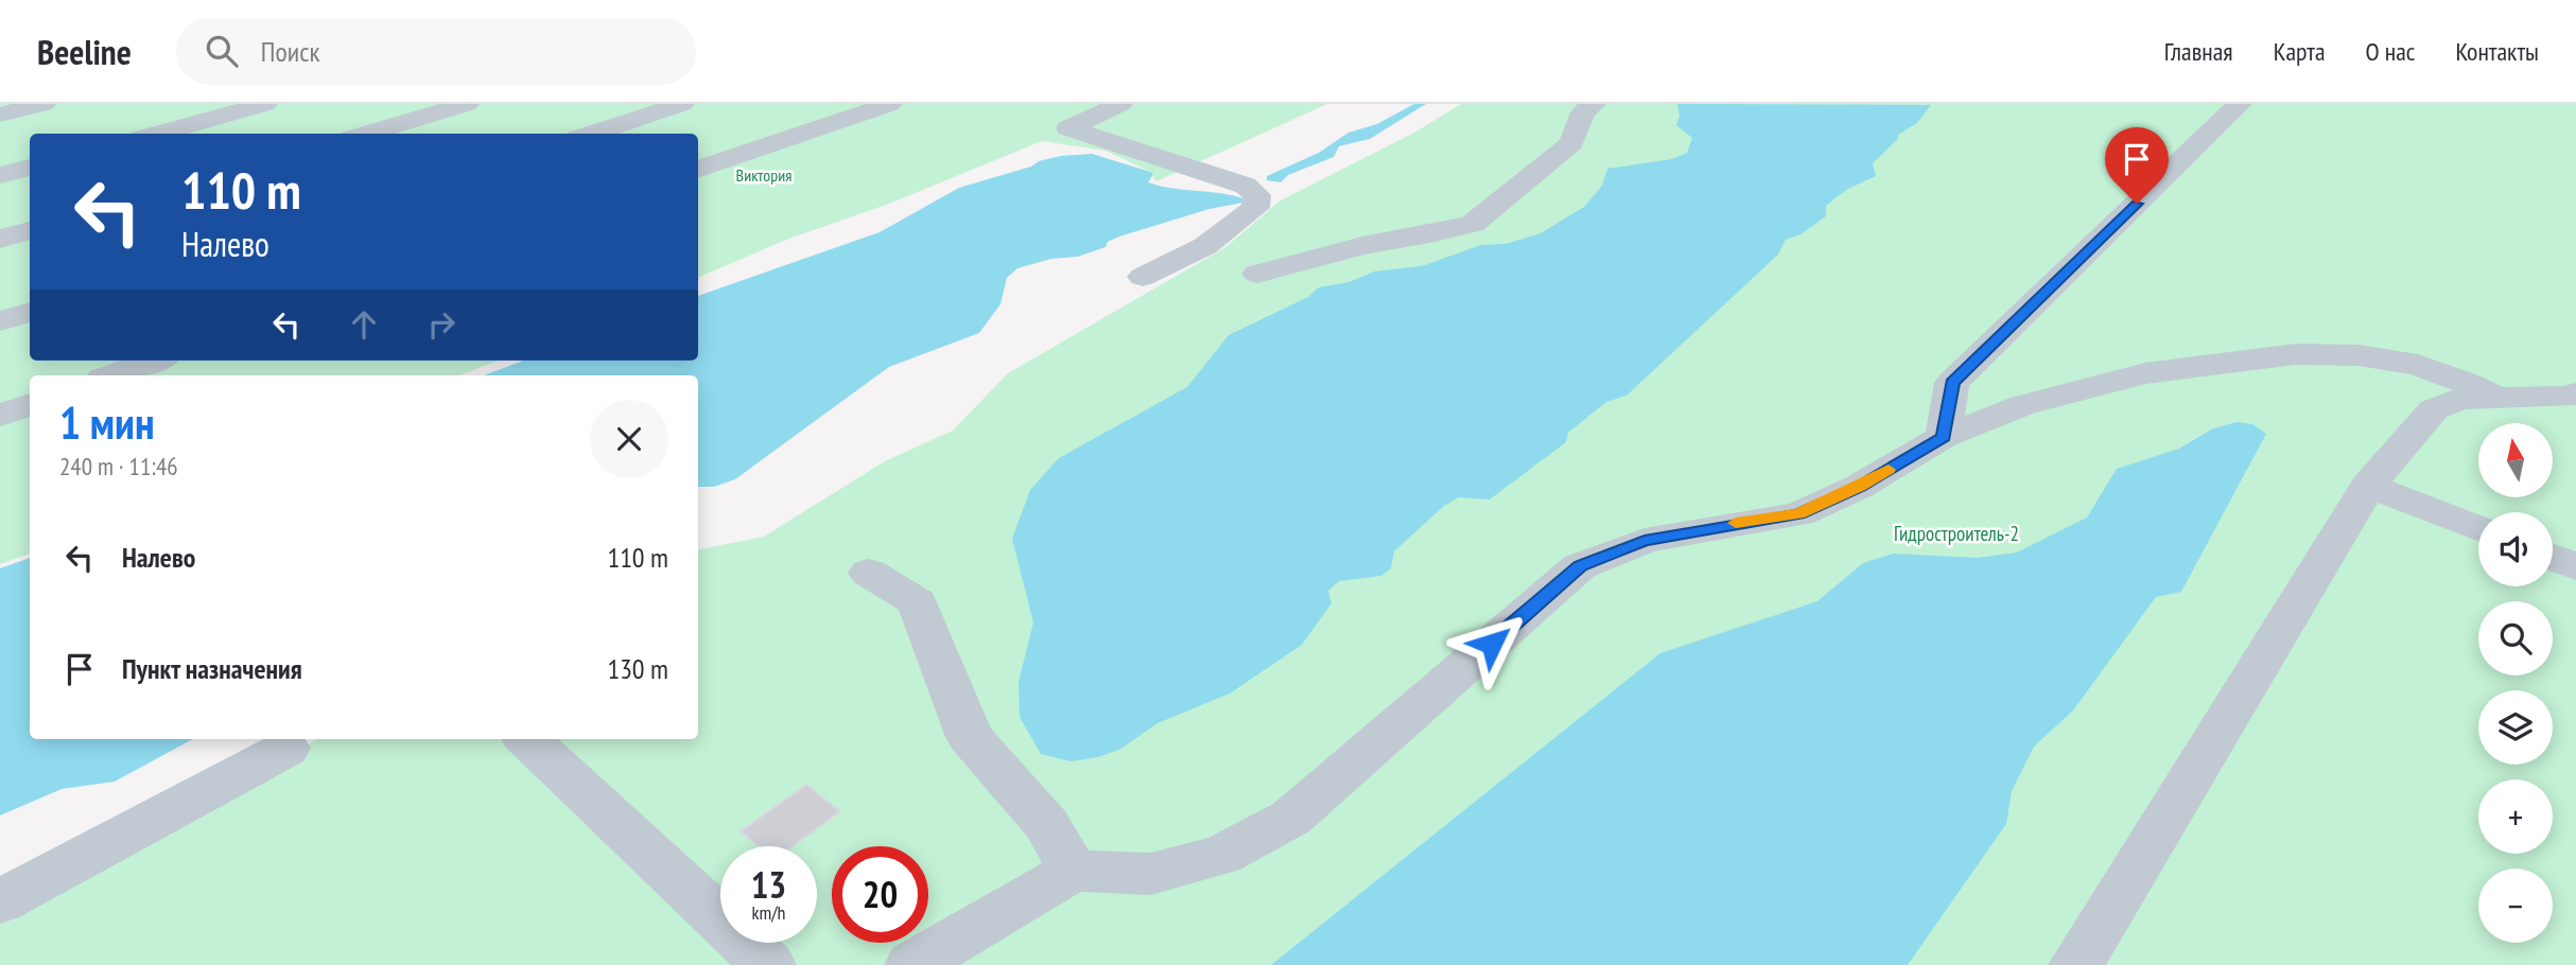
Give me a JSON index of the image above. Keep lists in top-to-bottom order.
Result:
{
  "parks": ["Виктория", "Гидростроитель-2"],
  "north": "top",
  "page": {
    "header": "Beeline",
    "search": "Поиск",
    "nav": [
      "Главная",
      "Карта",
      "О нас",
      "Контакты"
    ],
    "turn": ["110 m", "Налево"],
    "heading": ["1 мин", "240 m · 11:46"],
    "map_buttons": ["+", "−"],
    "list": [
      {
        "name": "Налево",
        "value": "110 m"
      },
      {
        "name": "Пункт назначения",
        "value": "130 m"
      }
    ],
    "speed": "13 km/h",
    "limit": "20"
  }
}
